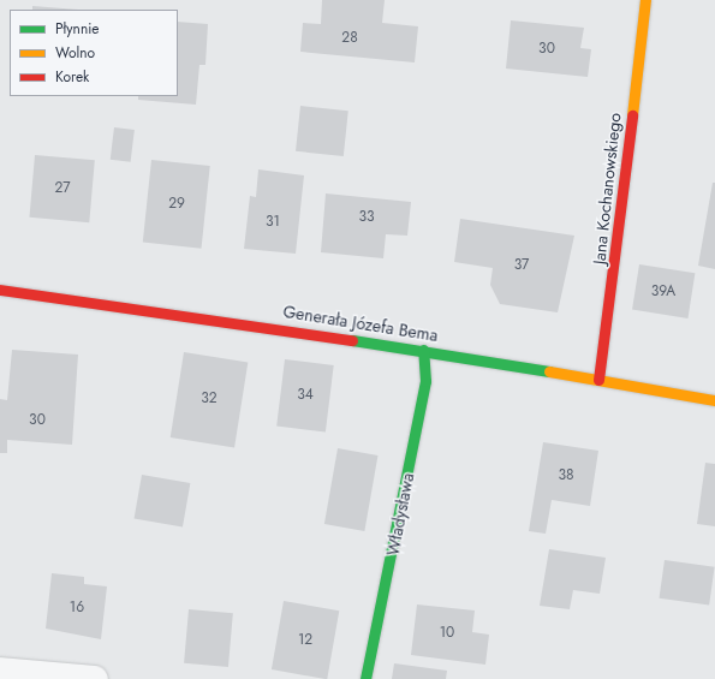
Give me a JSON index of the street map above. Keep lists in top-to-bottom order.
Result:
{
  "streets": {
    "street": ["Jana Kochanowskiego", "Generała Józefa Bema", "Władysława"]
  },
  "crossings": [
    ["Jana Kochanowskiego", "Generała Józefa Bema"],
    ["Generała Józefa Bema", "Władysława"]
  ],
  "house_numbers": [
    "28",
    "30",
    "27",
    "29",
    "33",
    "31",
    "37",
    "39A",
    "34",
    "32",
    "30",
    "38",
    "16",
    "10",
    "12"
  ],
  "legend": ["Płynnie", "Wolno", "Korek"]
}
